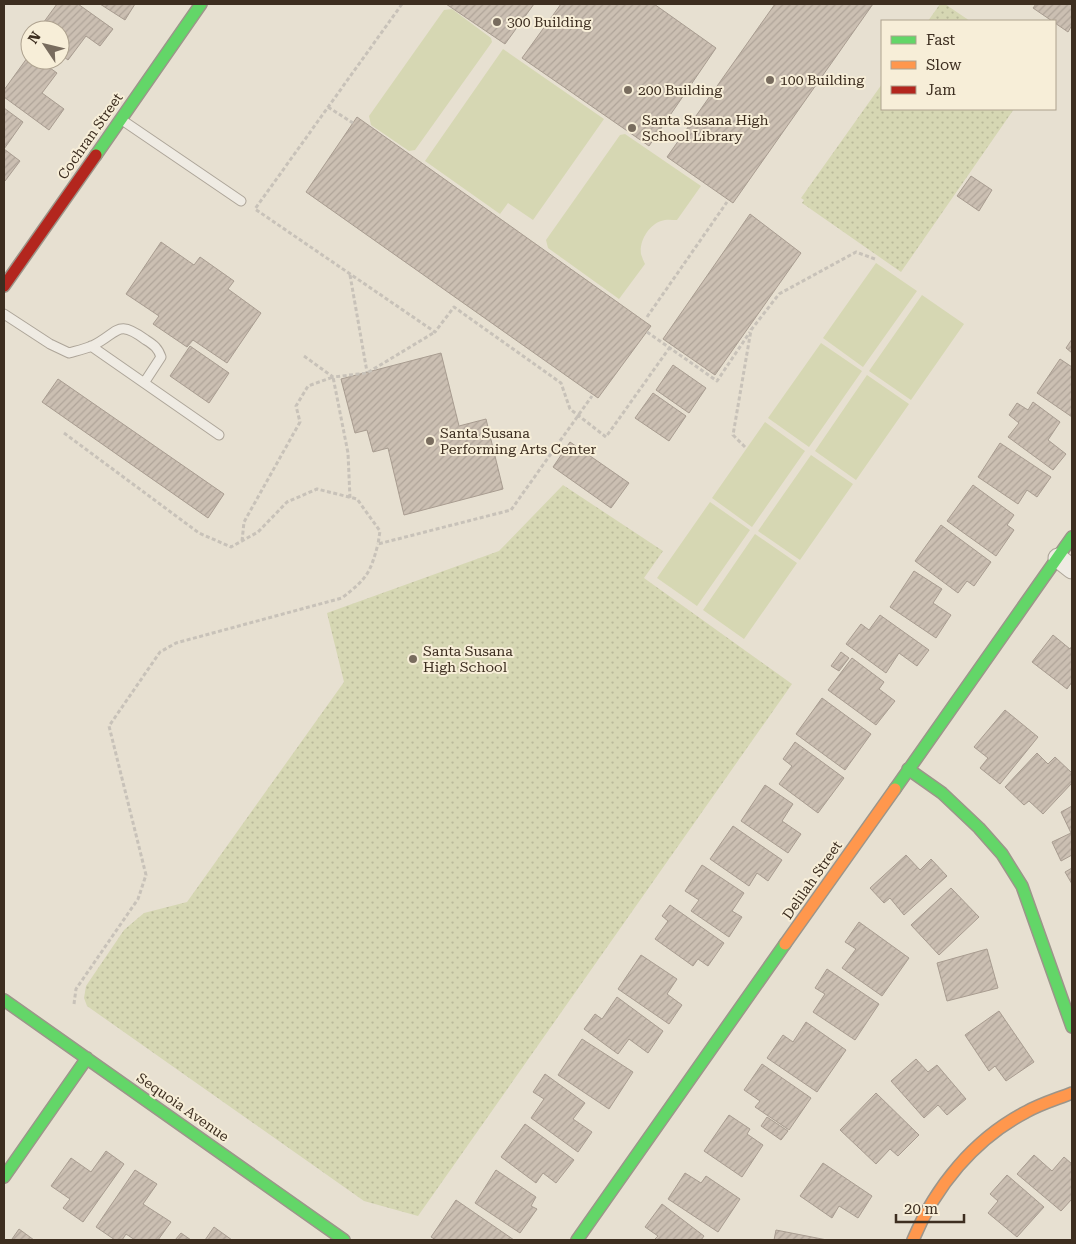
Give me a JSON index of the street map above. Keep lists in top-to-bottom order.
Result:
{
  "streets": {
    "street": ["Cochran Street", "Delilah Street", "Sequoia Avenue"]
  },
  "places": [
    "300 Building",
    "100 Building",
    "200 Building",
    "Santa Susana High School Library",
    "Santa Susana Performing Arts Center",
    "Santa Susana High School"
  ],
  "legend": ["Fast", "Slow", "Jam"],
  "scale_bar": "20 m",
  "north": "top left"
}
